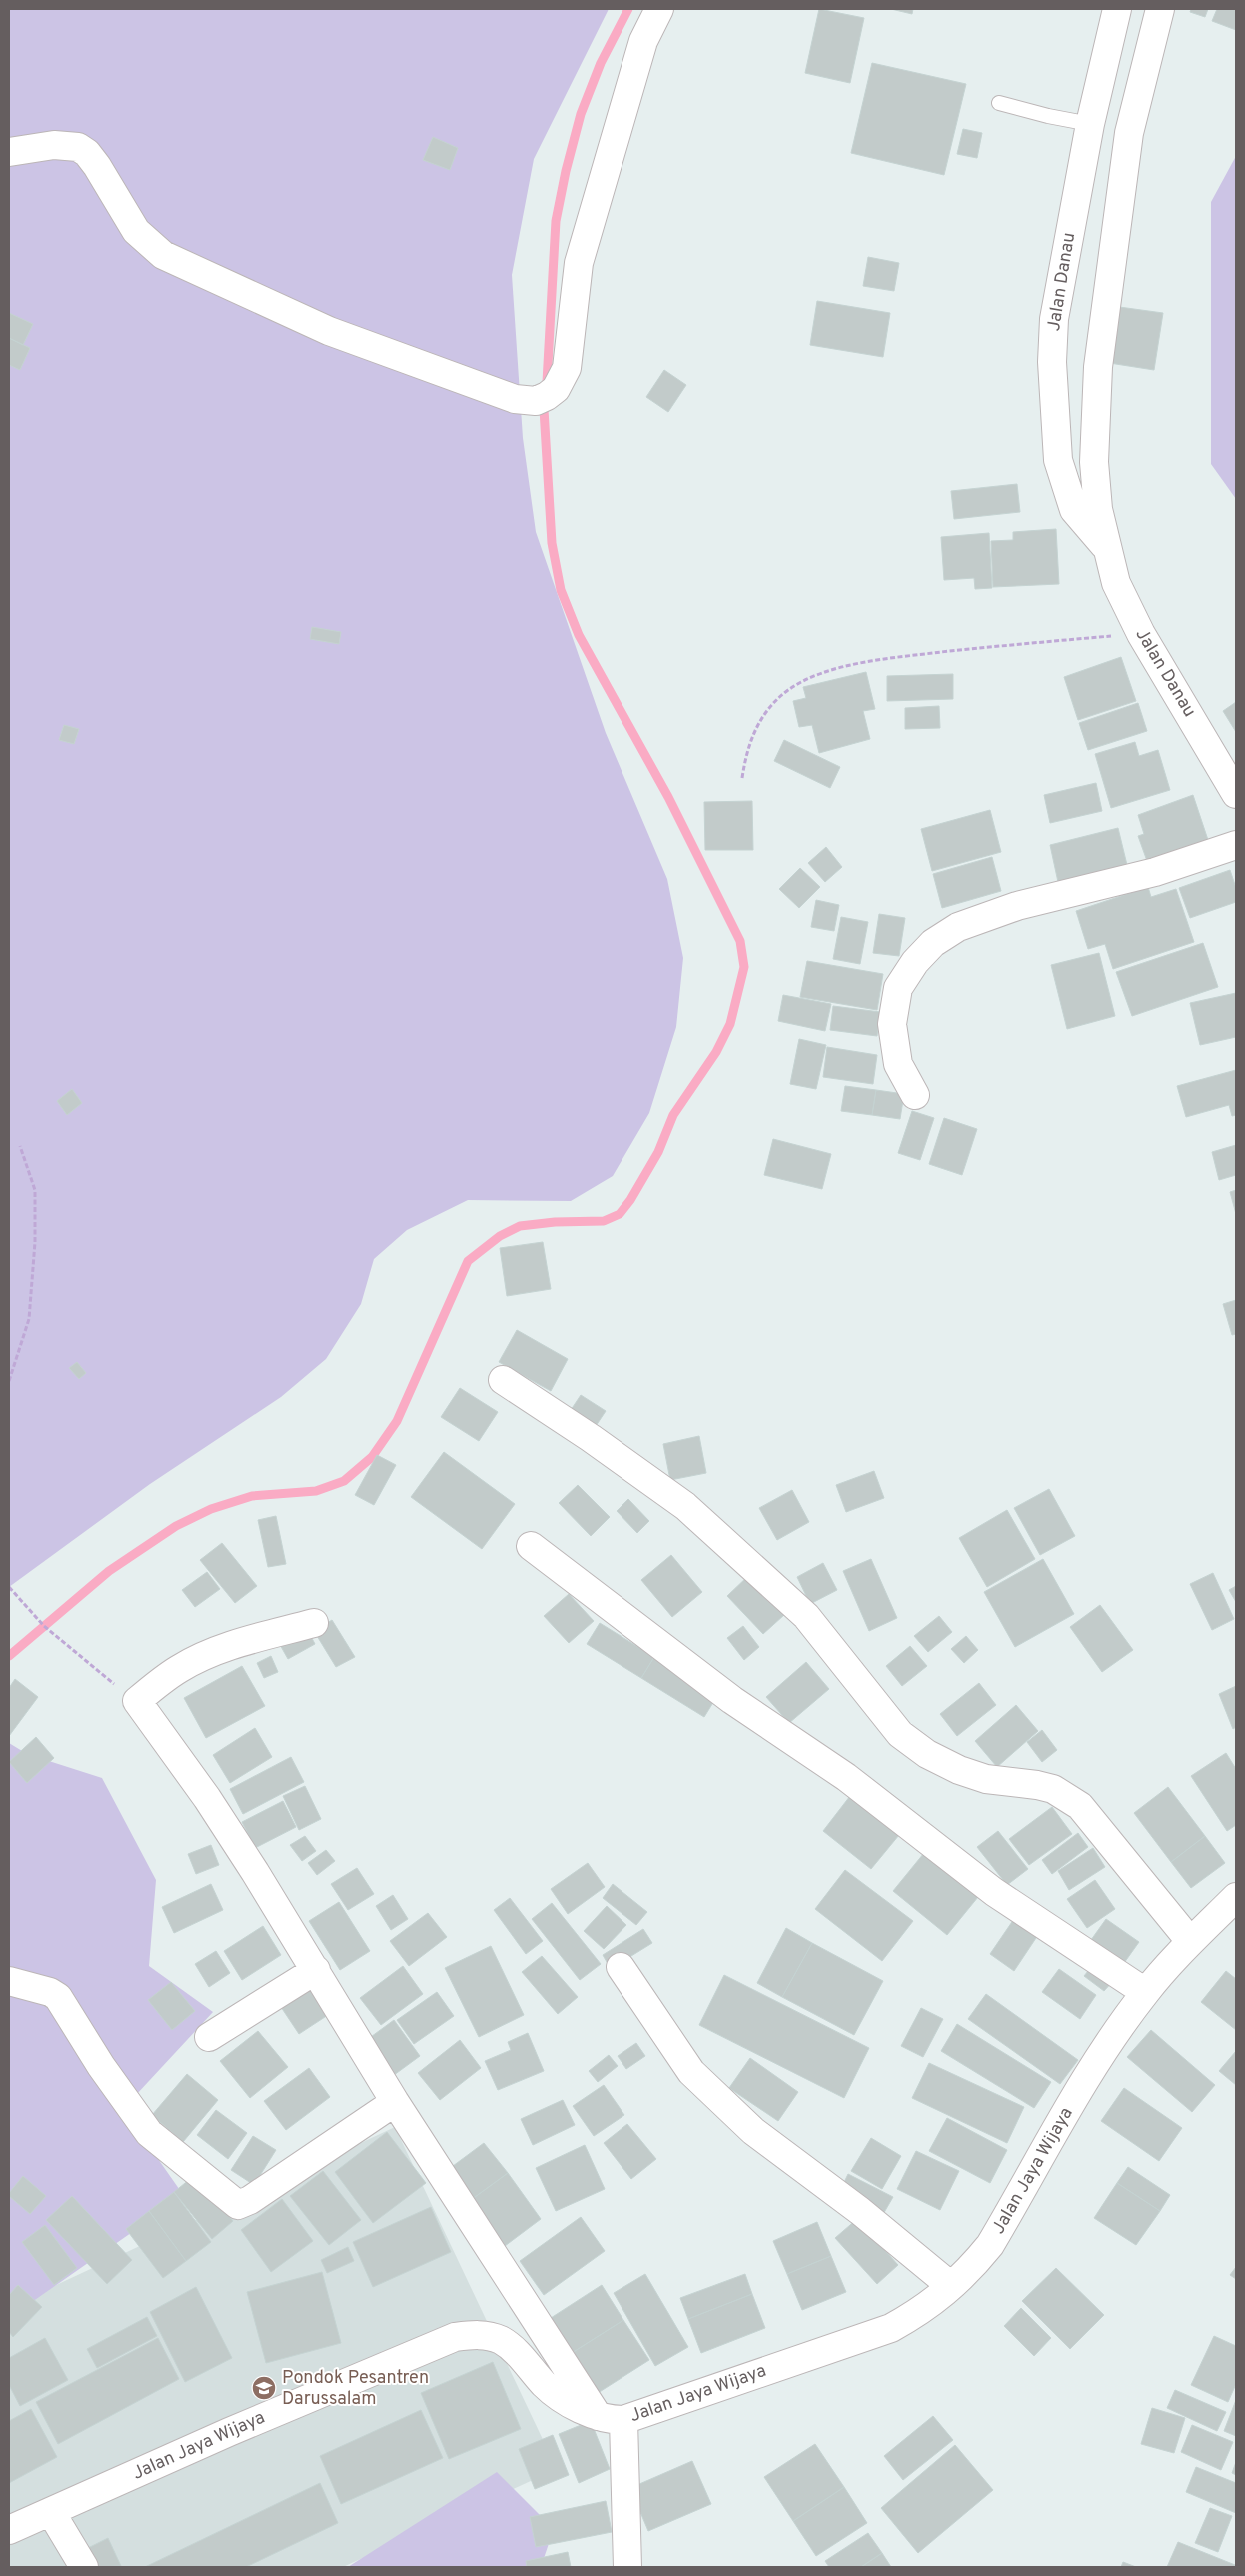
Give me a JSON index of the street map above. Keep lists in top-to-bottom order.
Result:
{
  "streets": {
    "street": ["Jalan Danau", "Jalan Jaya Wijaya"]
  },
  "places": {
    "school or university": ["Pondok Pesantren Darussalam"]
  }
}
